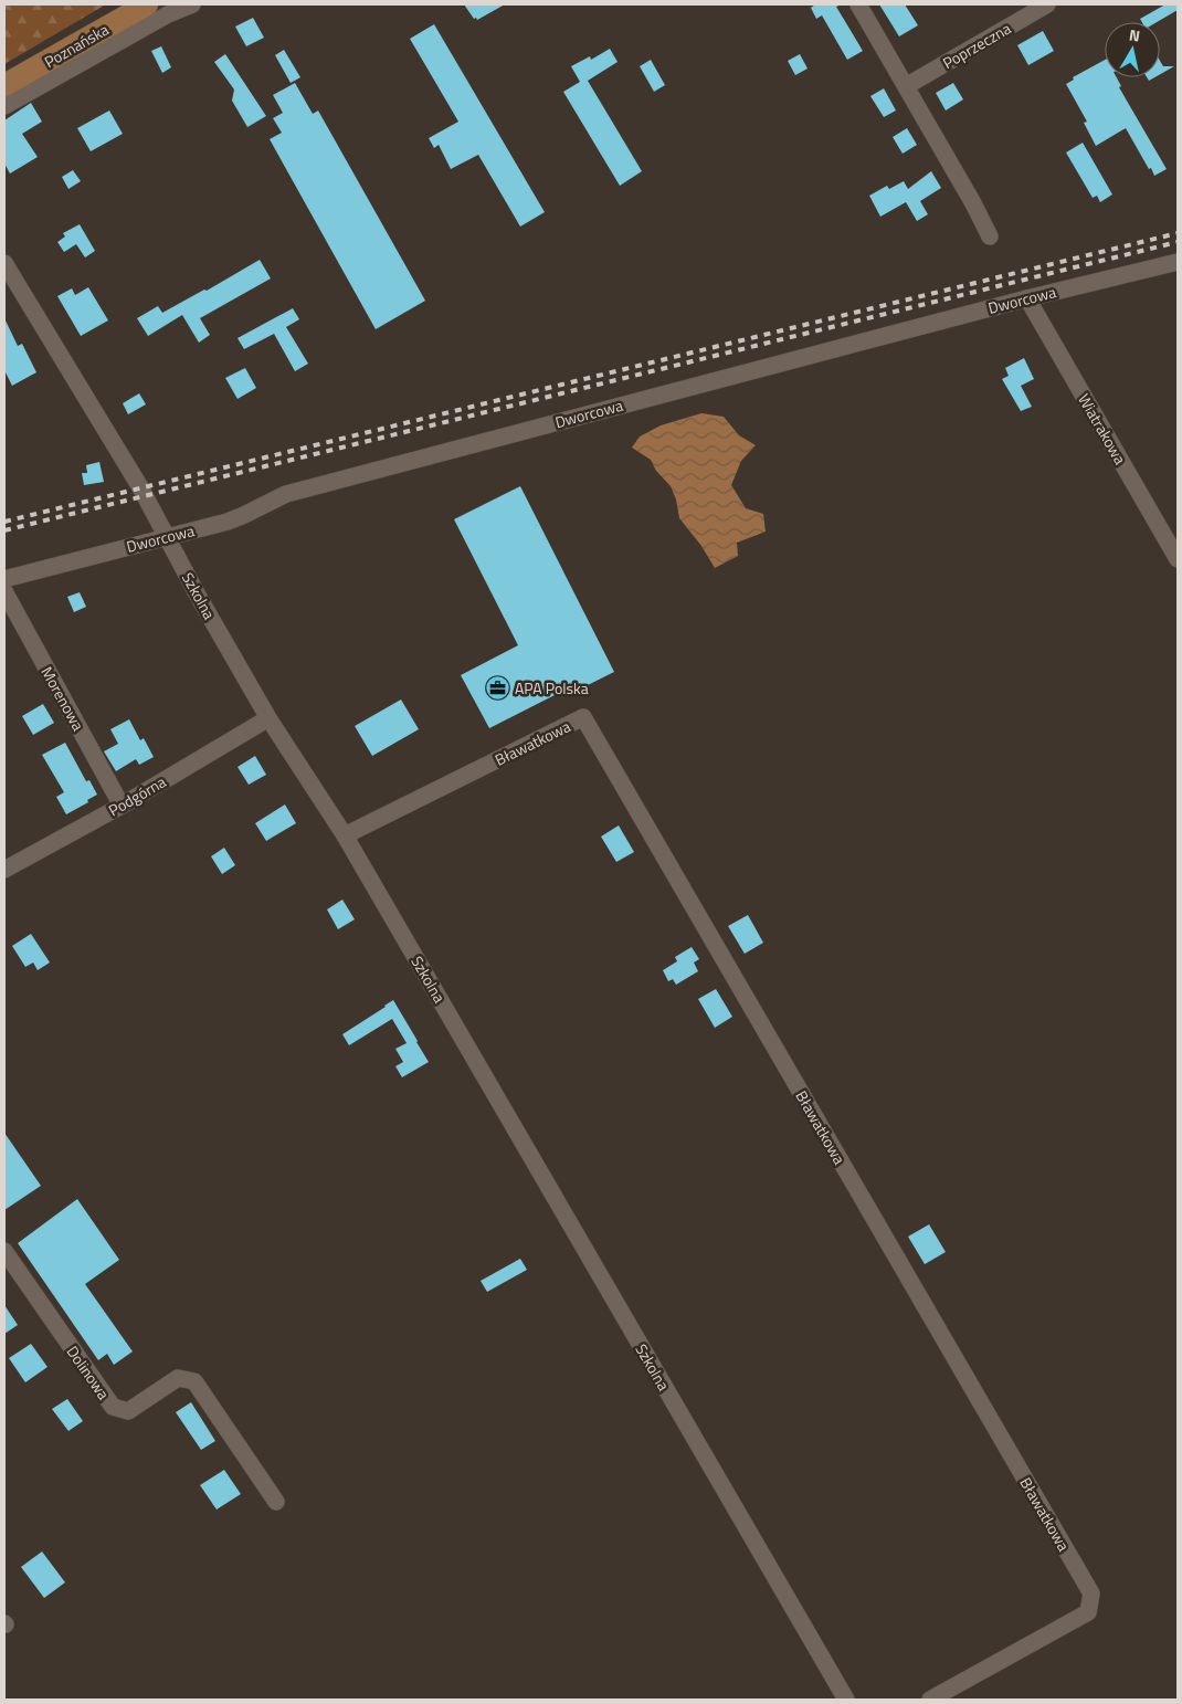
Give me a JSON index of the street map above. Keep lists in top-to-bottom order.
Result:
{
  "streets": {
    "main road": ["Poznańska"],
    "street": [
      "Poprzeczna",
      "Dworcowa",
      "Wiatrakowa",
      "Szkolna",
      "Morenowa",
      "Bławatkowa",
      "Podgórna",
      "Dolinowa"
    ]
  },
  "crossings": [
    ["Dworcowa", "Wiatrakowa"],
    ["Dworcowa", "Szkolna"],
    ["Szkolna", "Bławatkowa"],
    ["Szkolna", "Podgórna"],
    ["Morenowa", "Podgórna"]
  ],
  "places": {
    "office": ["APA Polska"]
  },
  "north": "top"
}
